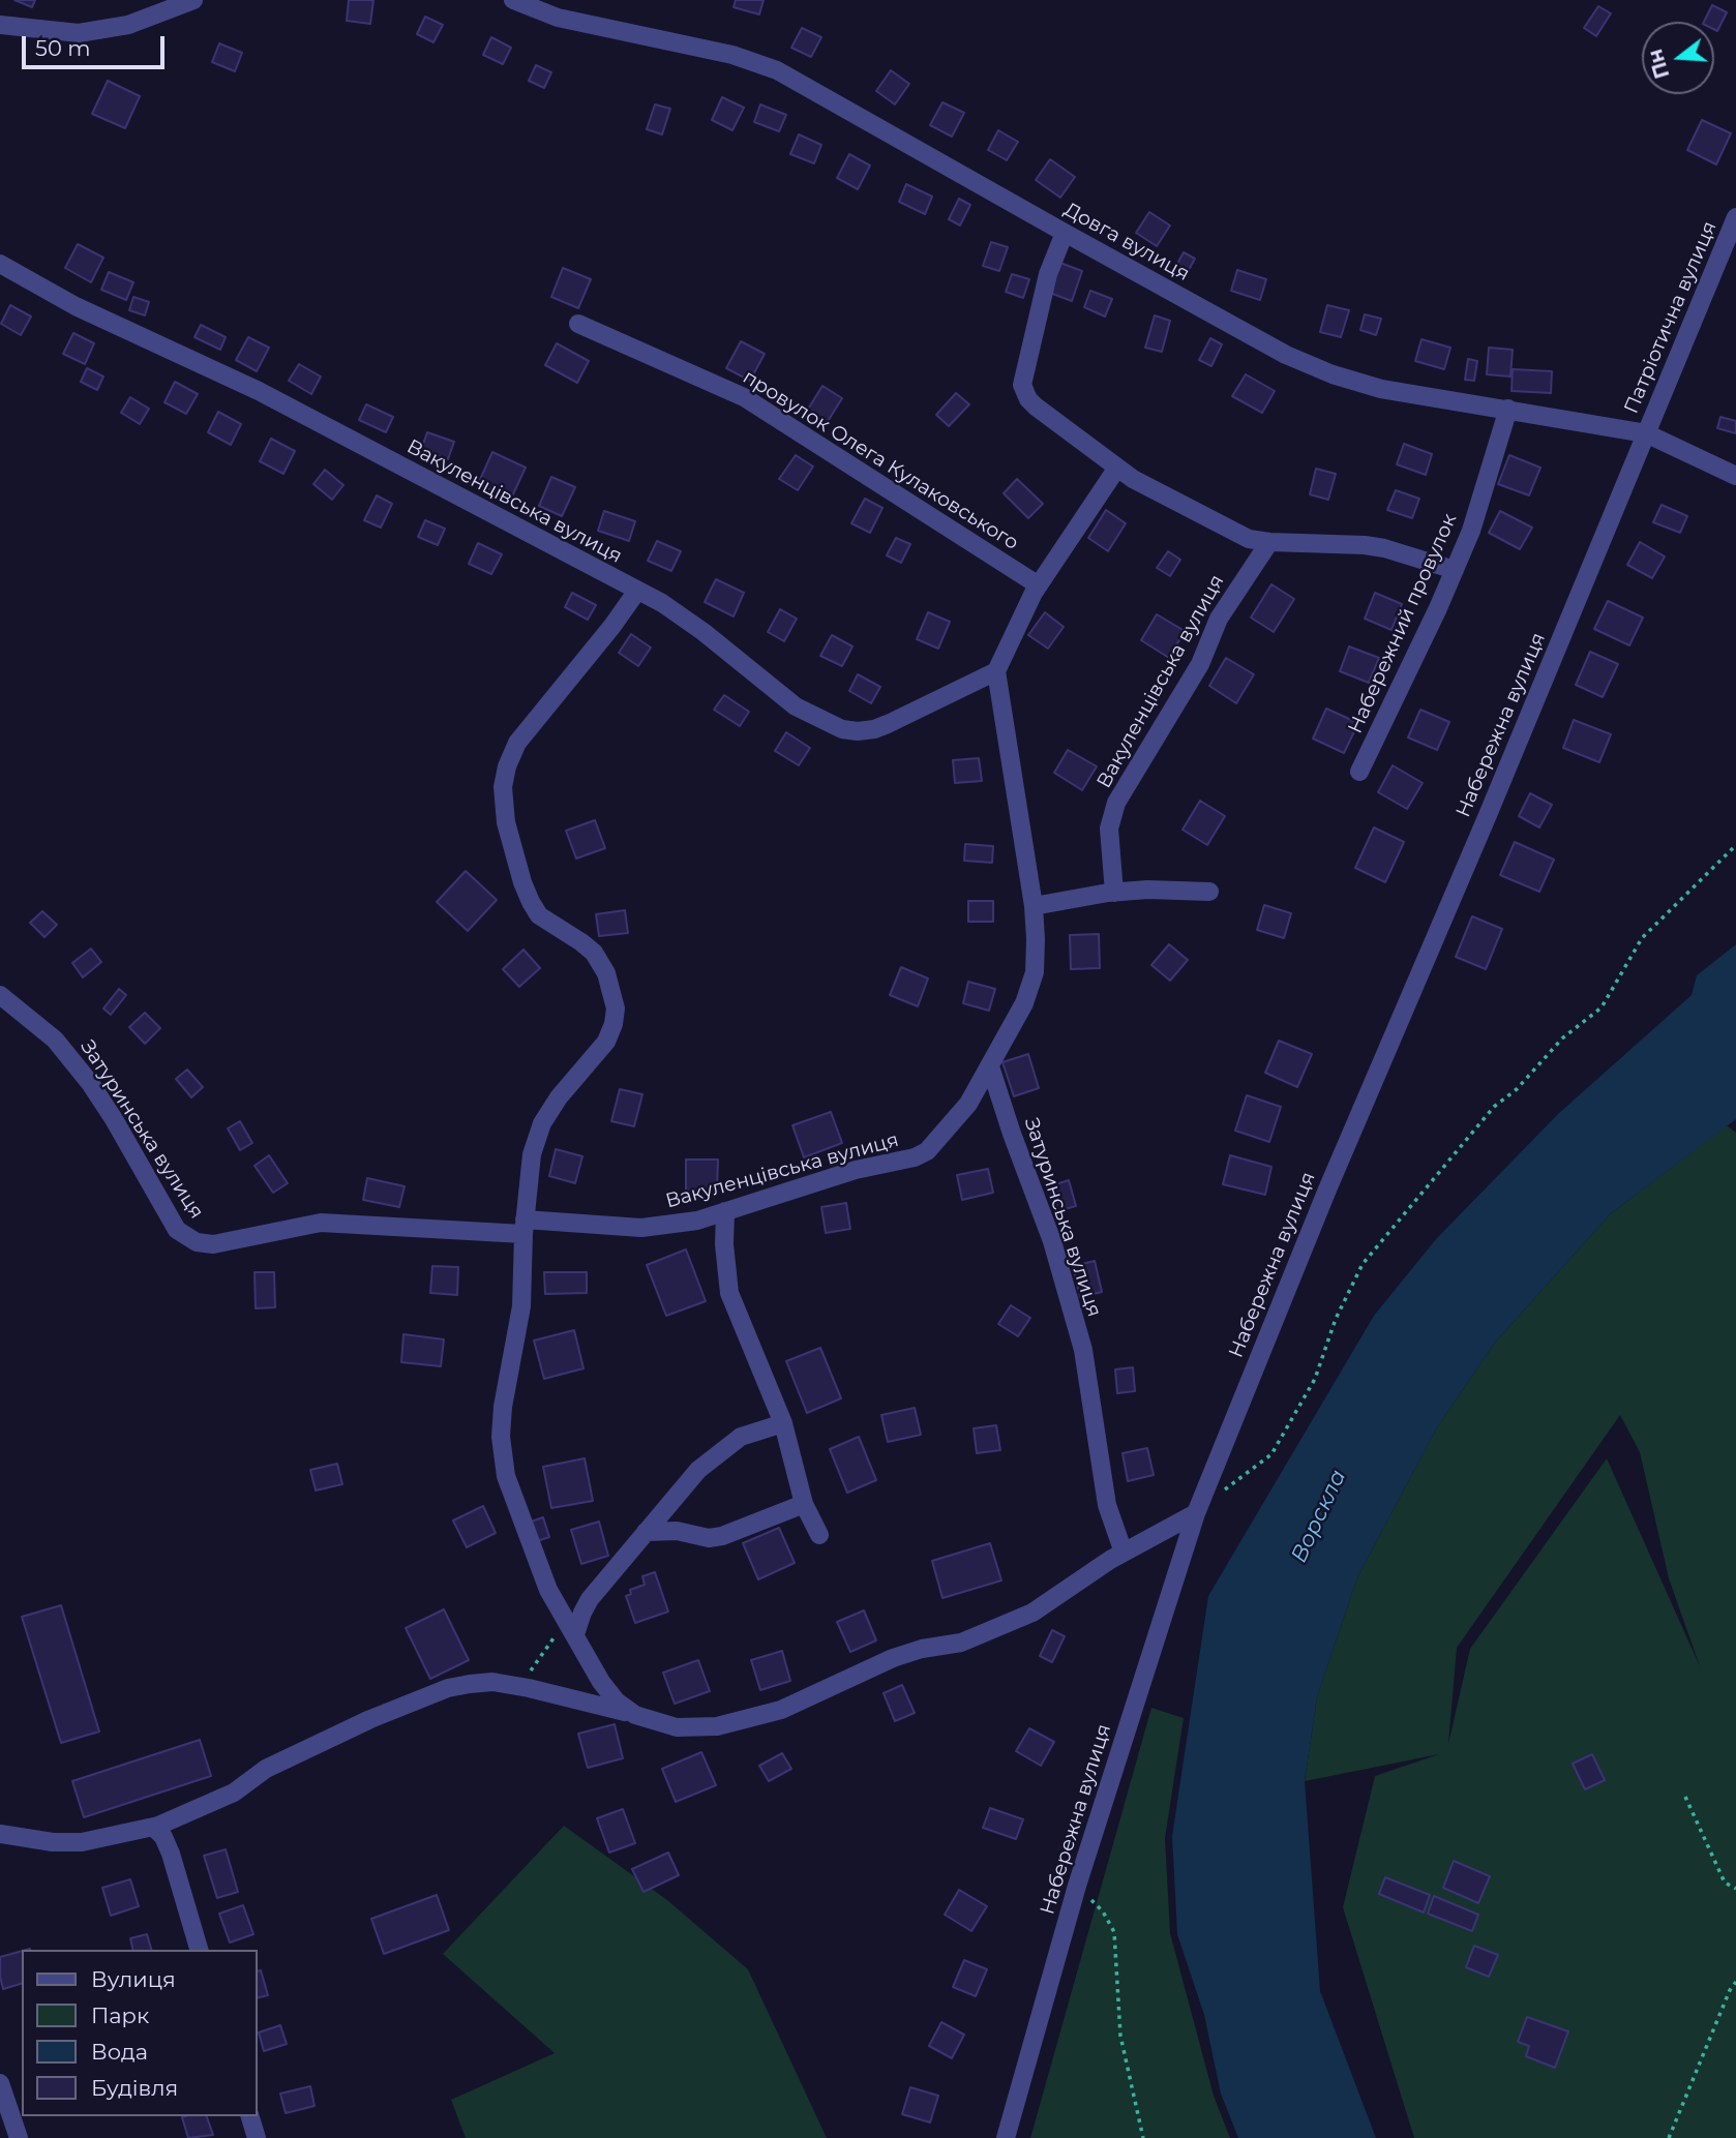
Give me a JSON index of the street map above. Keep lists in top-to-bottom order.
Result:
{
  "streets": {
    "street": [
      "Довга вулиця",
      "Патріотична вулиця",
      "провулок Олега Кулаковського",
      "Вакуленцівська вулиця",
      "Набережний провулок",
      "Набережна вулиця",
      "Затуринська вулиця"
    ]
  },
  "crossings": [
    ["Довга вулиця", "Патріотична вулиця"],
    ["Довга вулиця", "Набережний провулок"],
    ["Довга вулиця", "Набережна вулиця"],
    ["Патріотична вулиця", "Набережна вулиця"],
    ["Вакуленцівська вулиця", "Затуринська вулиця"]
  ],
  "water": ["Ворскла"],
  "legend": [
    "Вулиця",
    "Парк",
    "Вода",
    "Будівля"
  ],
  "scale_bar": "50 m",
  "north": "left"
}
